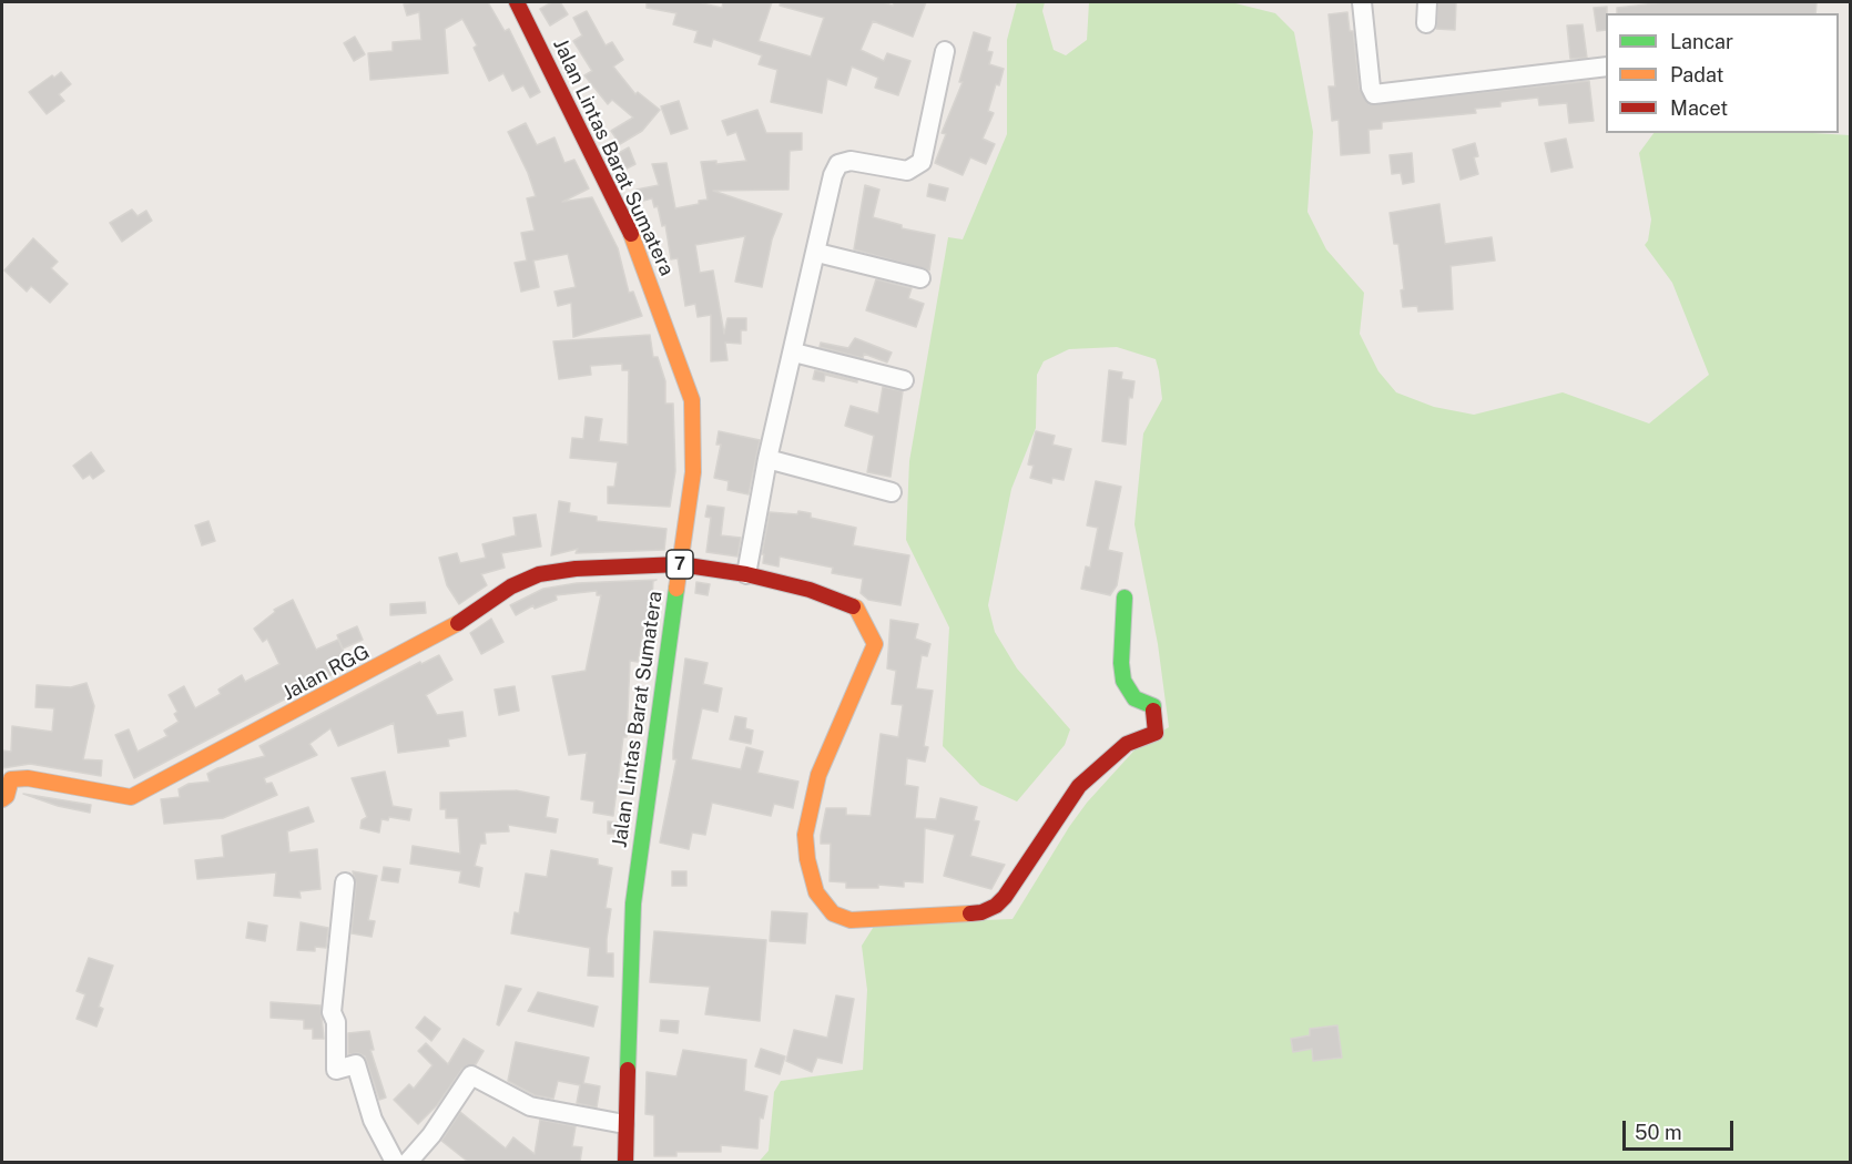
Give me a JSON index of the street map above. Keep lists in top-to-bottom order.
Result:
{
  "streets": {
    "main road": ["Jalan Lintas Barat Sumatera", "7", "Jalan RGG"]
  },
  "crossings": [
    ["Jalan Lintas Barat Sumatera", "Jalan RGG"]
  ],
  "legend": ["Lancar", "Padat", "Macet"],
  "scale_bar": "50 m"
}
